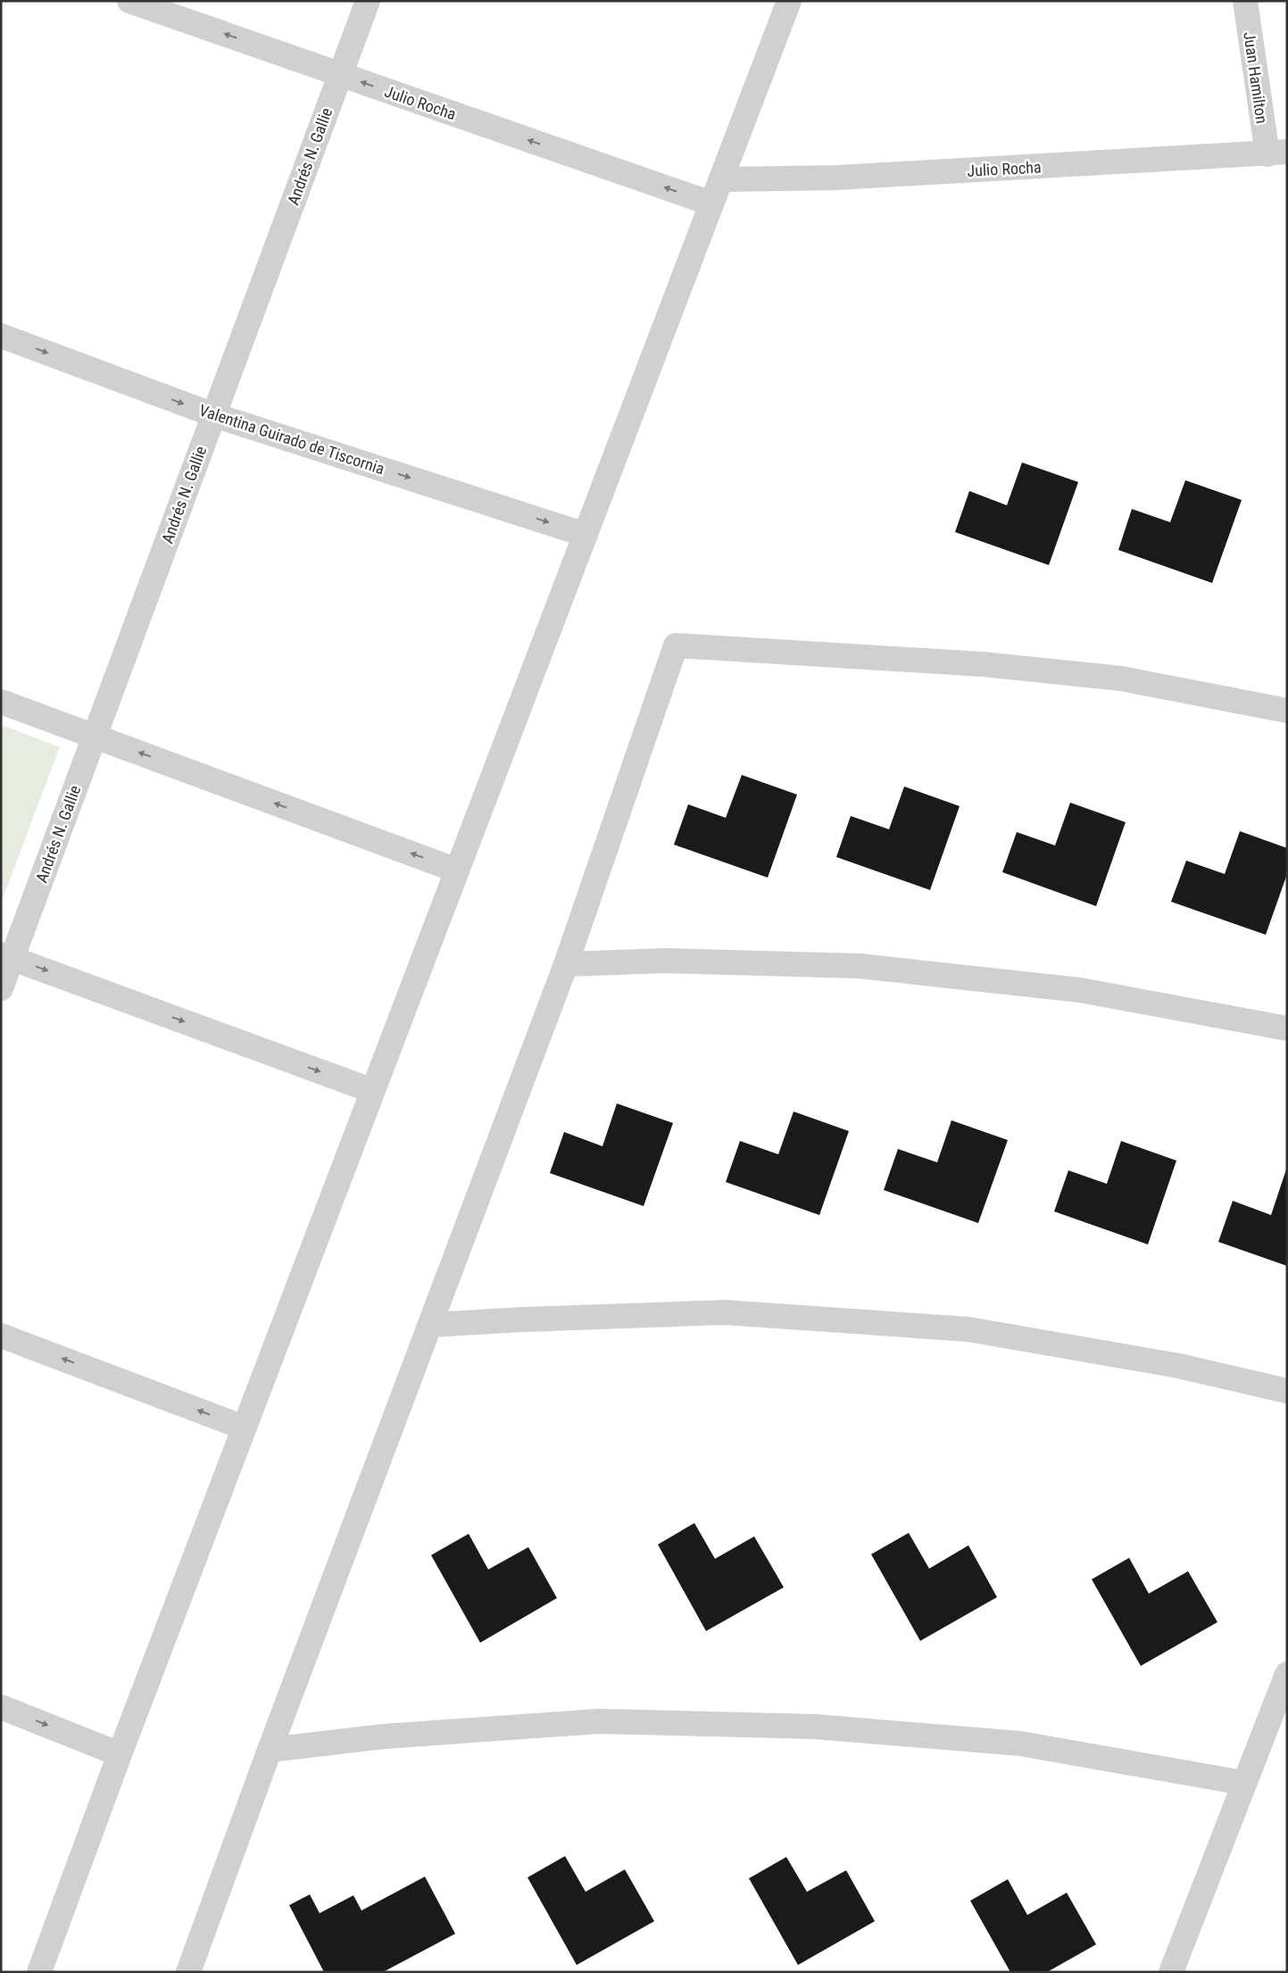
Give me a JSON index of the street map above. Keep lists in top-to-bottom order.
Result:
{
  "streets": {
    "street": [
      "Juan Hamilton",
      "Julio Rocha",
      "Andrés N. Gallie",
      "Valentina Guirado de Tiscornia"
    ]
  },
  "crossings": [
    ["Juan Hamilton", "Julio Rocha"],
    ["Julio Rocha", "Andrés N. Gallie"],
    ["Andrés N. Gallie", "Valentina Guirado de Tiscornia"]
  ],
  "one_way": ["Julio Rocha", "Valentina Guirado de Tiscornia"]
}
